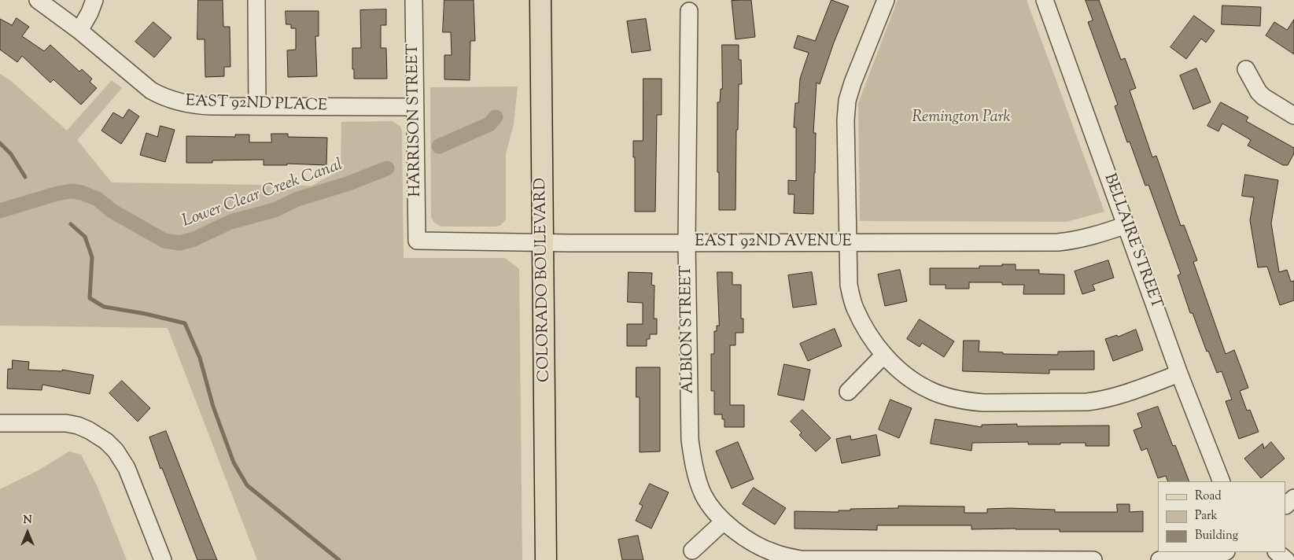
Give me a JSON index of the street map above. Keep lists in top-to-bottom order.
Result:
{
  "streets": {
    "main road": ["COLORADO BOULEVARD"],
    "street": [
      "EAST 92ND PLACE",
      "HARRISON STREET",
      "BELLAIRE STREET",
      "EAST 92ND AVENUE",
      "ALBION STREET"
    ]
  },
  "crossings": [
    ["EAST 92ND PLACE", "HARRISON STREET"],
    ["HARRISON STREET", "EAST 92ND AVENUE"],
    ["BELLAIRE STREET", "EAST 92ND AVENUE"],
    ["EAST 92ND AVENUE", "COLORADO BOULEVARD"],
    ["EAST 92ND AVENUE", "ALBION STREET"]
  ],
  "water": ["Lower Clear Creek Canal"],
  "parks": ["Remington Park"],
  "legend": ["Road", "Park", "Building"],
  "north": "top"
}
